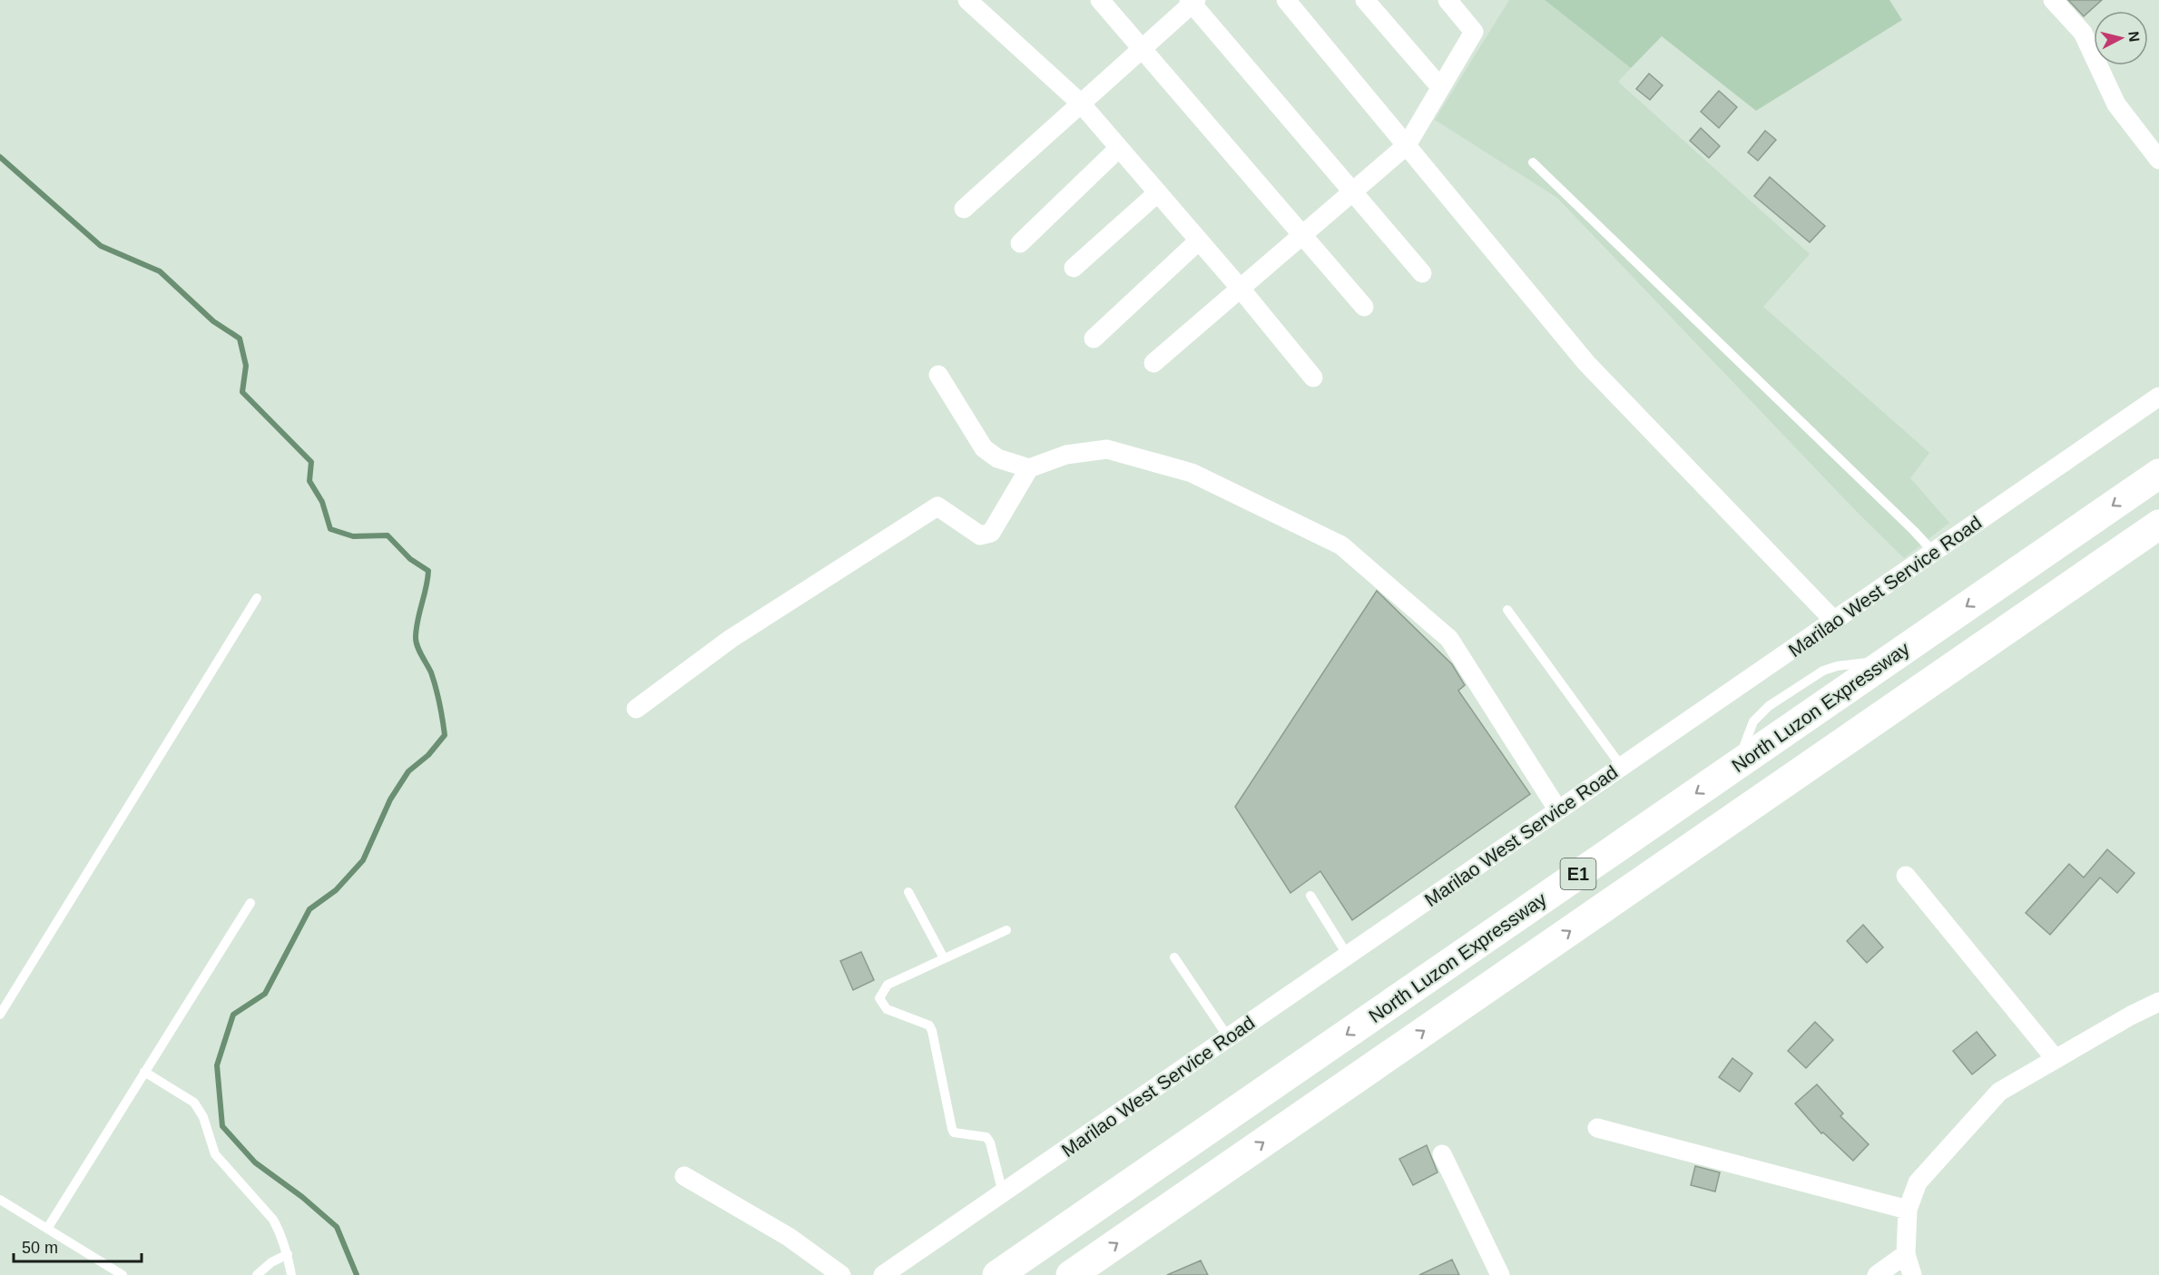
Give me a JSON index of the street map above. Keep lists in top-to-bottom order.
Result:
{
  "streets": {
    "highway": ["North Luzon Expressway", "E1"],
    "street": ["Marilao West Service Road"]
  },
  "scale_bar": "50 m",
  "north": "right"
}
